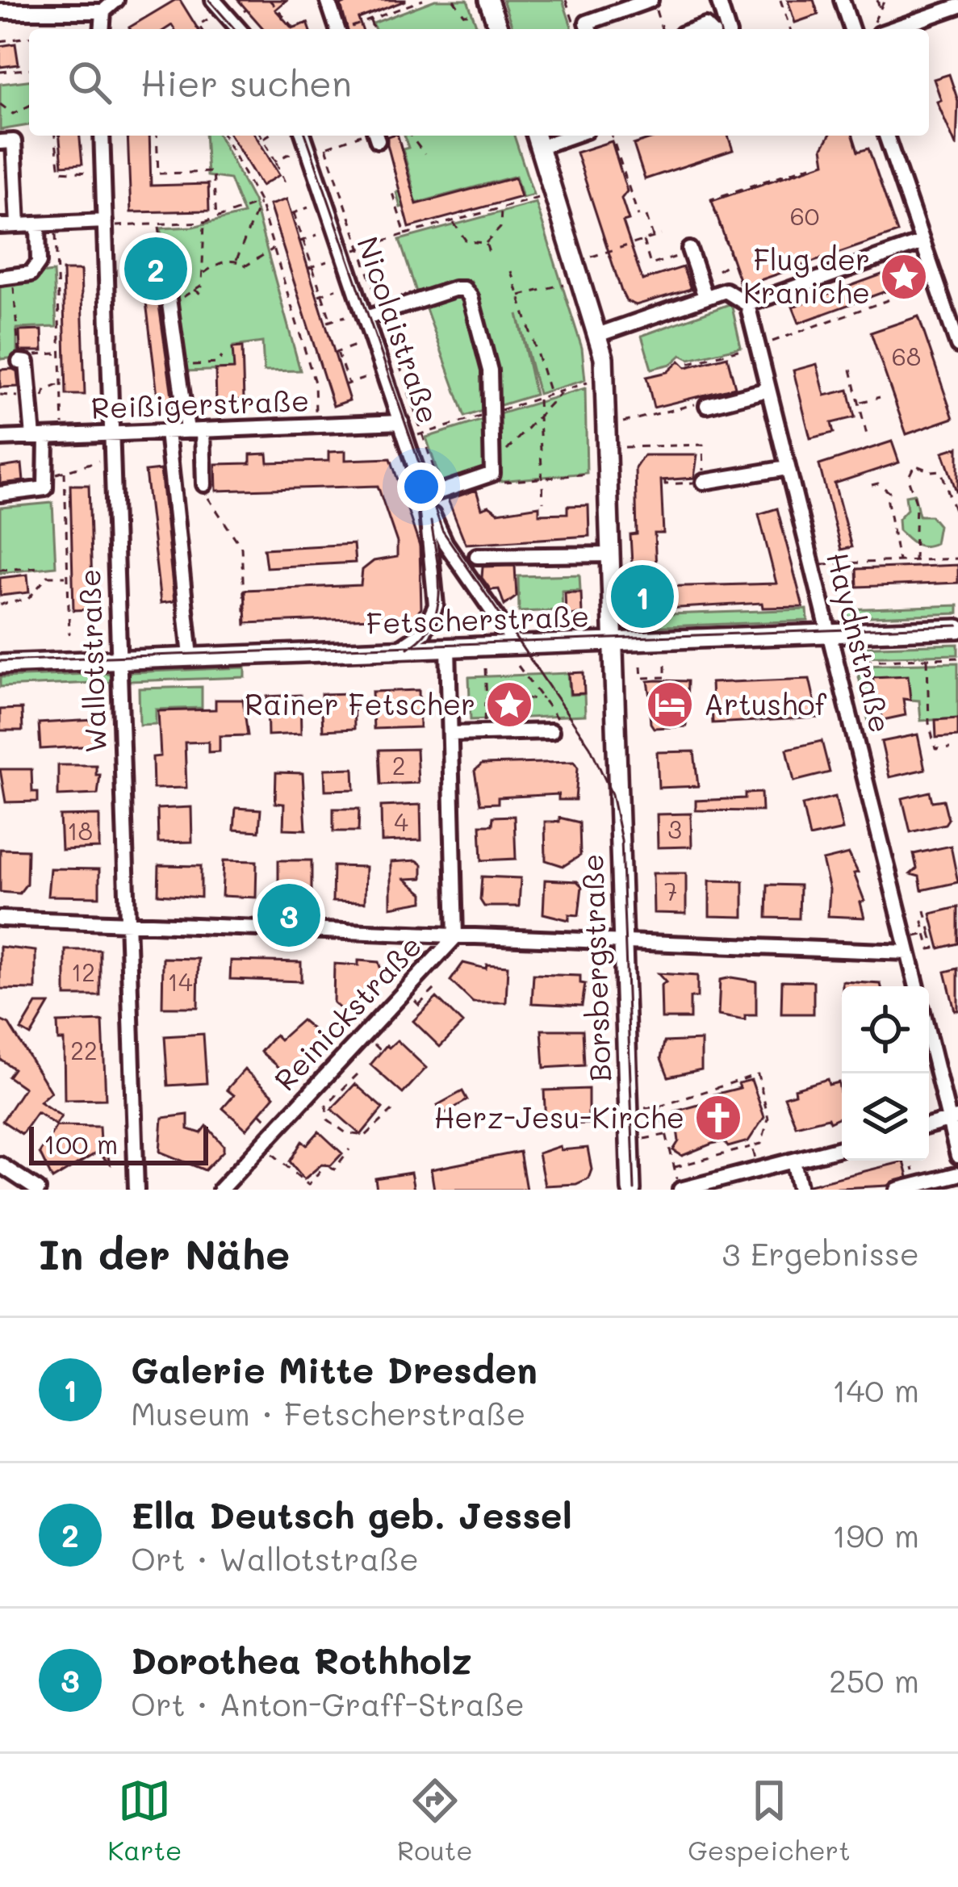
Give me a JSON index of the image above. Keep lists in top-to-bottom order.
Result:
{
  "streets": {
    "main road": ["Fetscherstraße", "Borsbergstraße"],
    "street": [
      "Nicolaistraße",
      "Reißigerstraße",
      "Haydnstraße",
      "Wallotstraße",
      "Reinickstraße"
    ]
  },
  "crossings": [
    ["Nicolaistraße", "Reißigerstraße"],
    ["Nicolaistraße", "Fetscherstraße"],
    ["Reißigerstraße", "Wallotstraße"],
    ["Fetscherstraße", "Haydnstraße"],
    ["Fetscherstraße", "Wallotstraße"],
    ["Fetscherstraße", "Borsbergstraße"],
    ["Fetscherstraße", "Reinickstraße"]
  ],
  "places": {
    "place": ["Flug der Kraniche", "Rainer Fetscher"],
    "hotel": ["Artushof"],
    "church": ["Herz-Jesu-Kirche"]
  },
  "house_numbers": [
    "60",
    "68",
    "2",
    "4",
    "3",
    "18",
    "7",
    "12",
    "14",
    "22"
  ],
  "scale_bar": "100 m",
  "page": {
    "search": "Hier suchen",
    "pins": ["2", "1", "3"],
    "scale": "100 m",
    "heading": ["In der Nähe", "3 Ergebnisse"],
    "list": [
      {
        "mark": "1",
        "name": "Galerie Mitte Dresden",
        "note": "Museum · Fetscherstraße",
        "value": "140 m"
      },
      {
        "mark": "2",
        "name": "Ella Deutsch geb. Jessel",
        "note": "Ort · Wallotstraße",
        "value": "190 m"
      },
      {
        "mark": "3",
        "name": "Dorothea Rothholz",
        "note": "Ort · Anton-Graff-Straße",
        "value": "250 m"
      }
    ],
    "nav": ["Karte", "Route", "Gespeichert"]
  }
}
